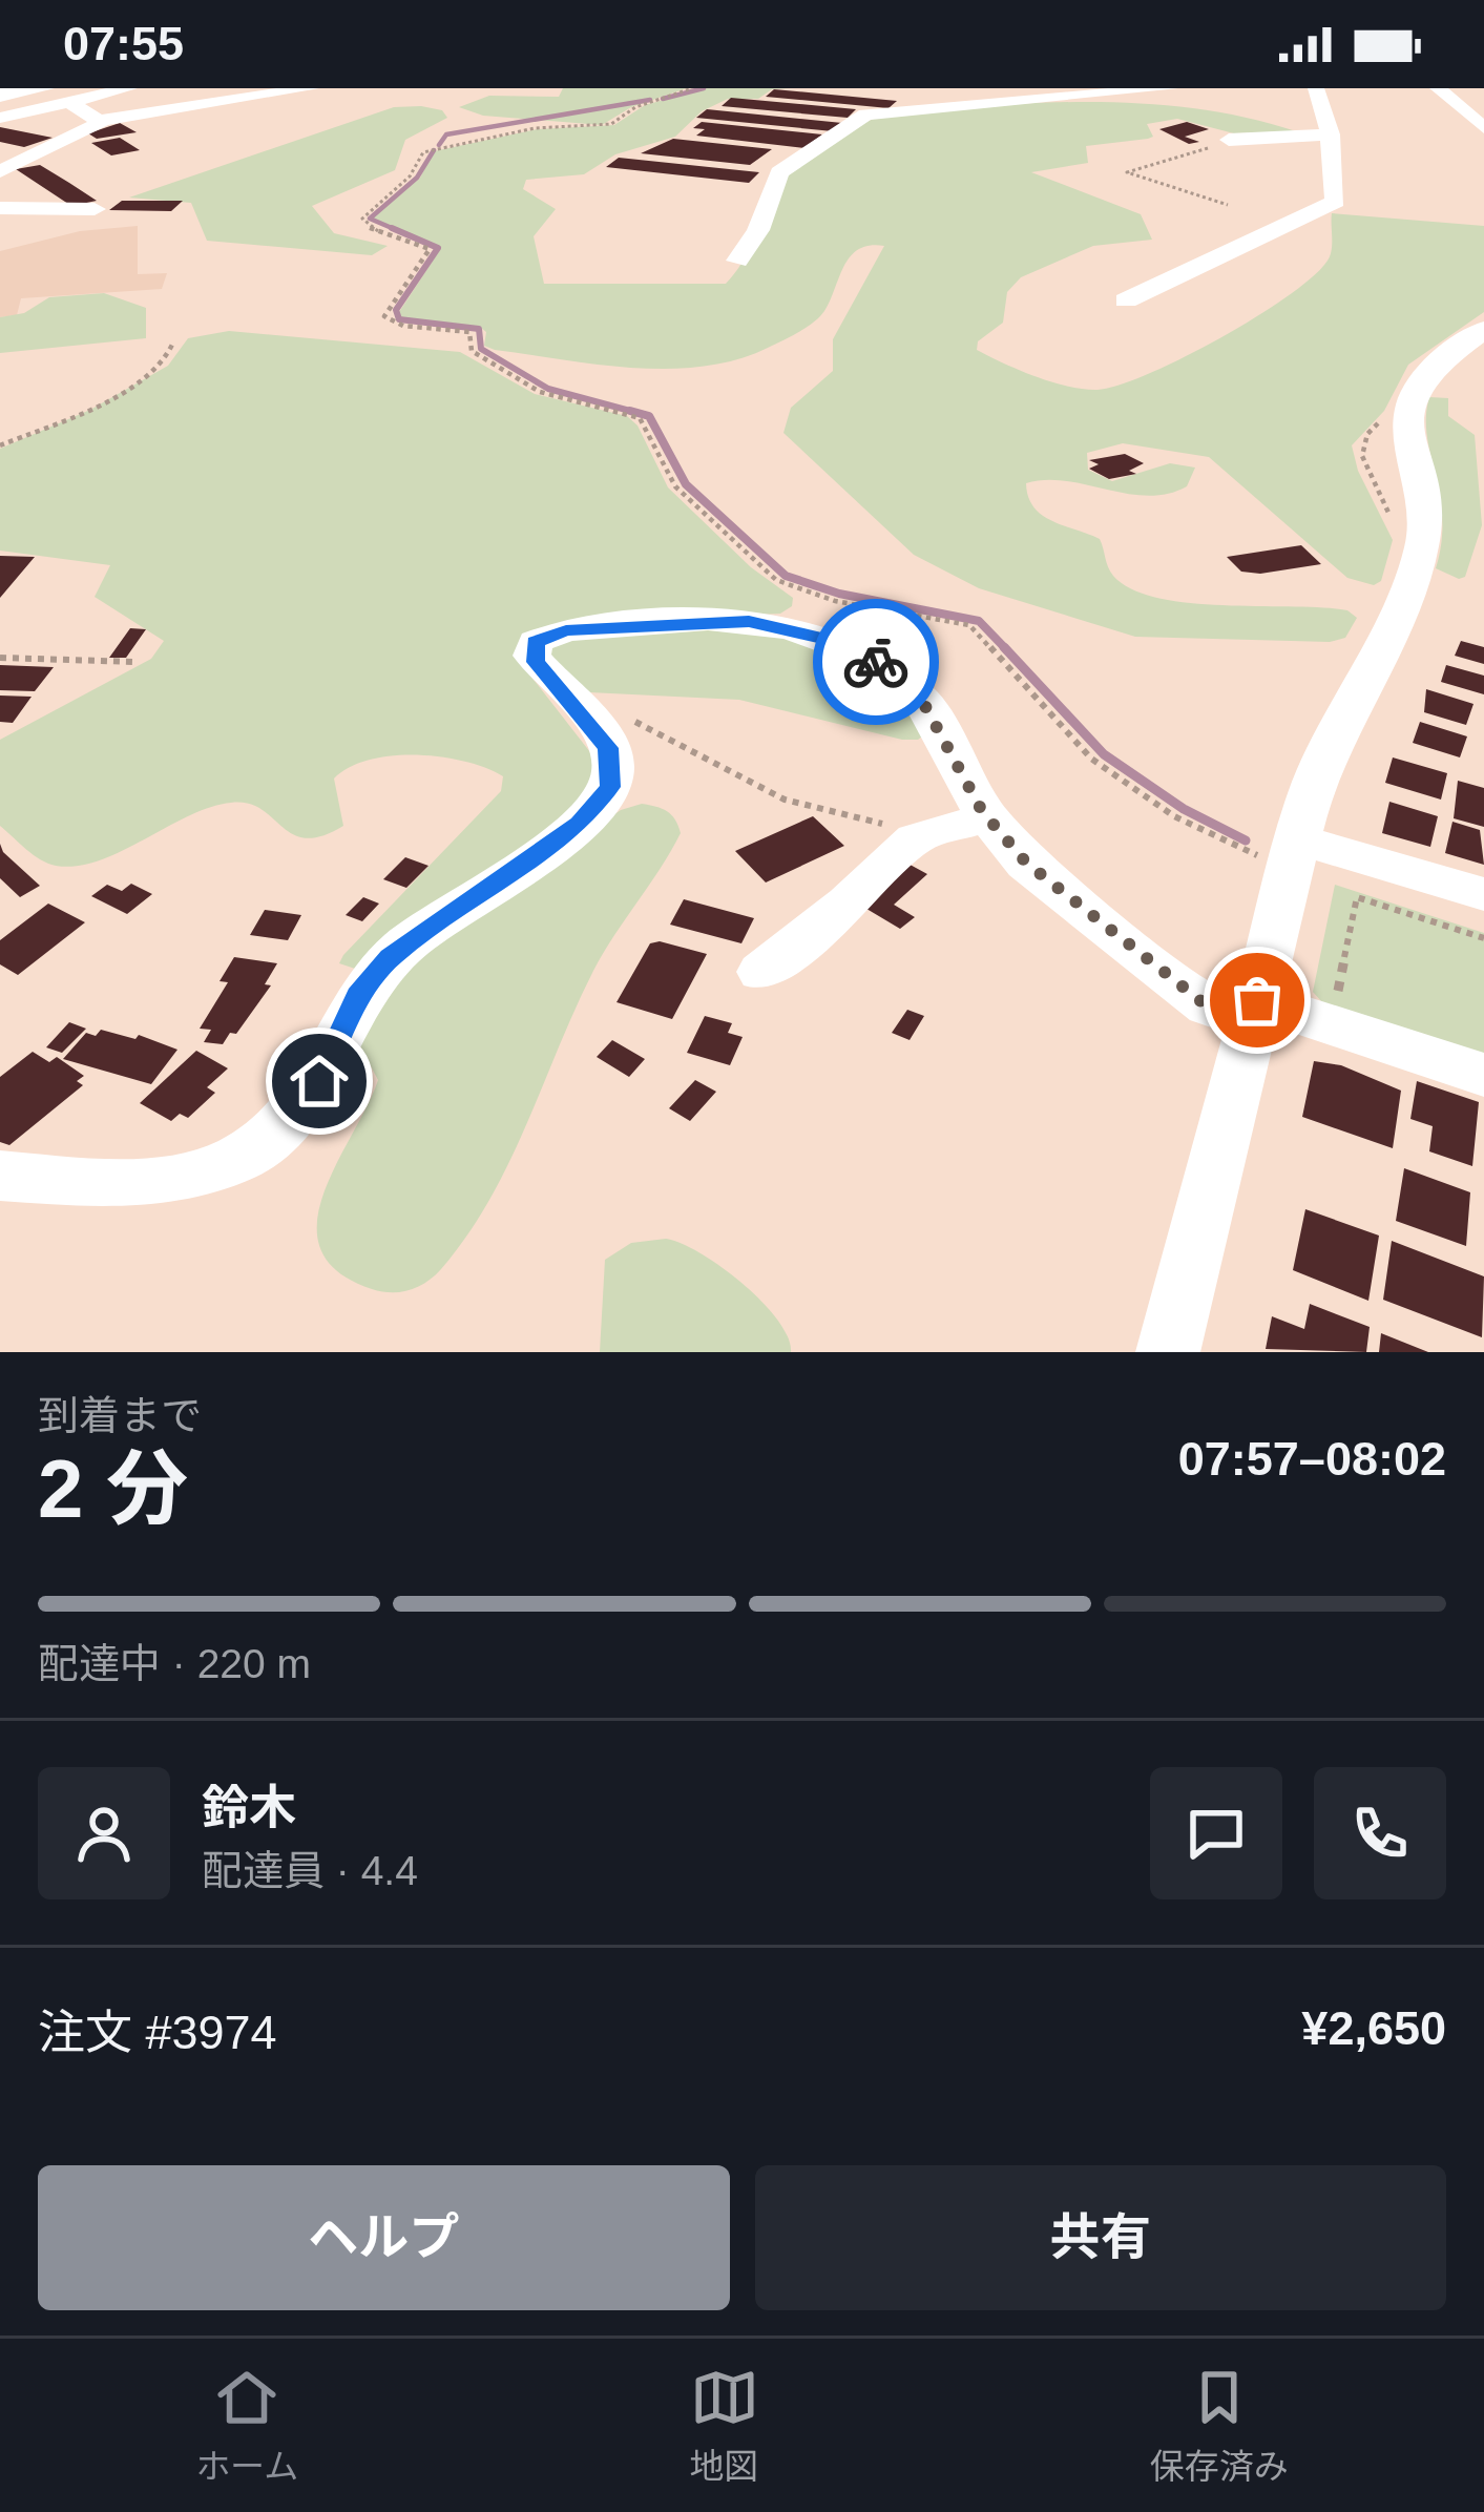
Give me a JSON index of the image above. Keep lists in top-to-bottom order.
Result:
{
  "page": {
    "status": "07:55",
    "heading": ["2 分", "到着まで", "07:57–08:02"],
    "panel": [
      "鈴木",
      "配達員 · 4.4",
      "注文 #3974",
      "¥2,650"
    ],
    "bar": "配達中 · 220 m",
    "buttons": ["ヘルプ", "共有"],
    "tabs": ["ホーム", "地図", "保存済み"]
  }
}
